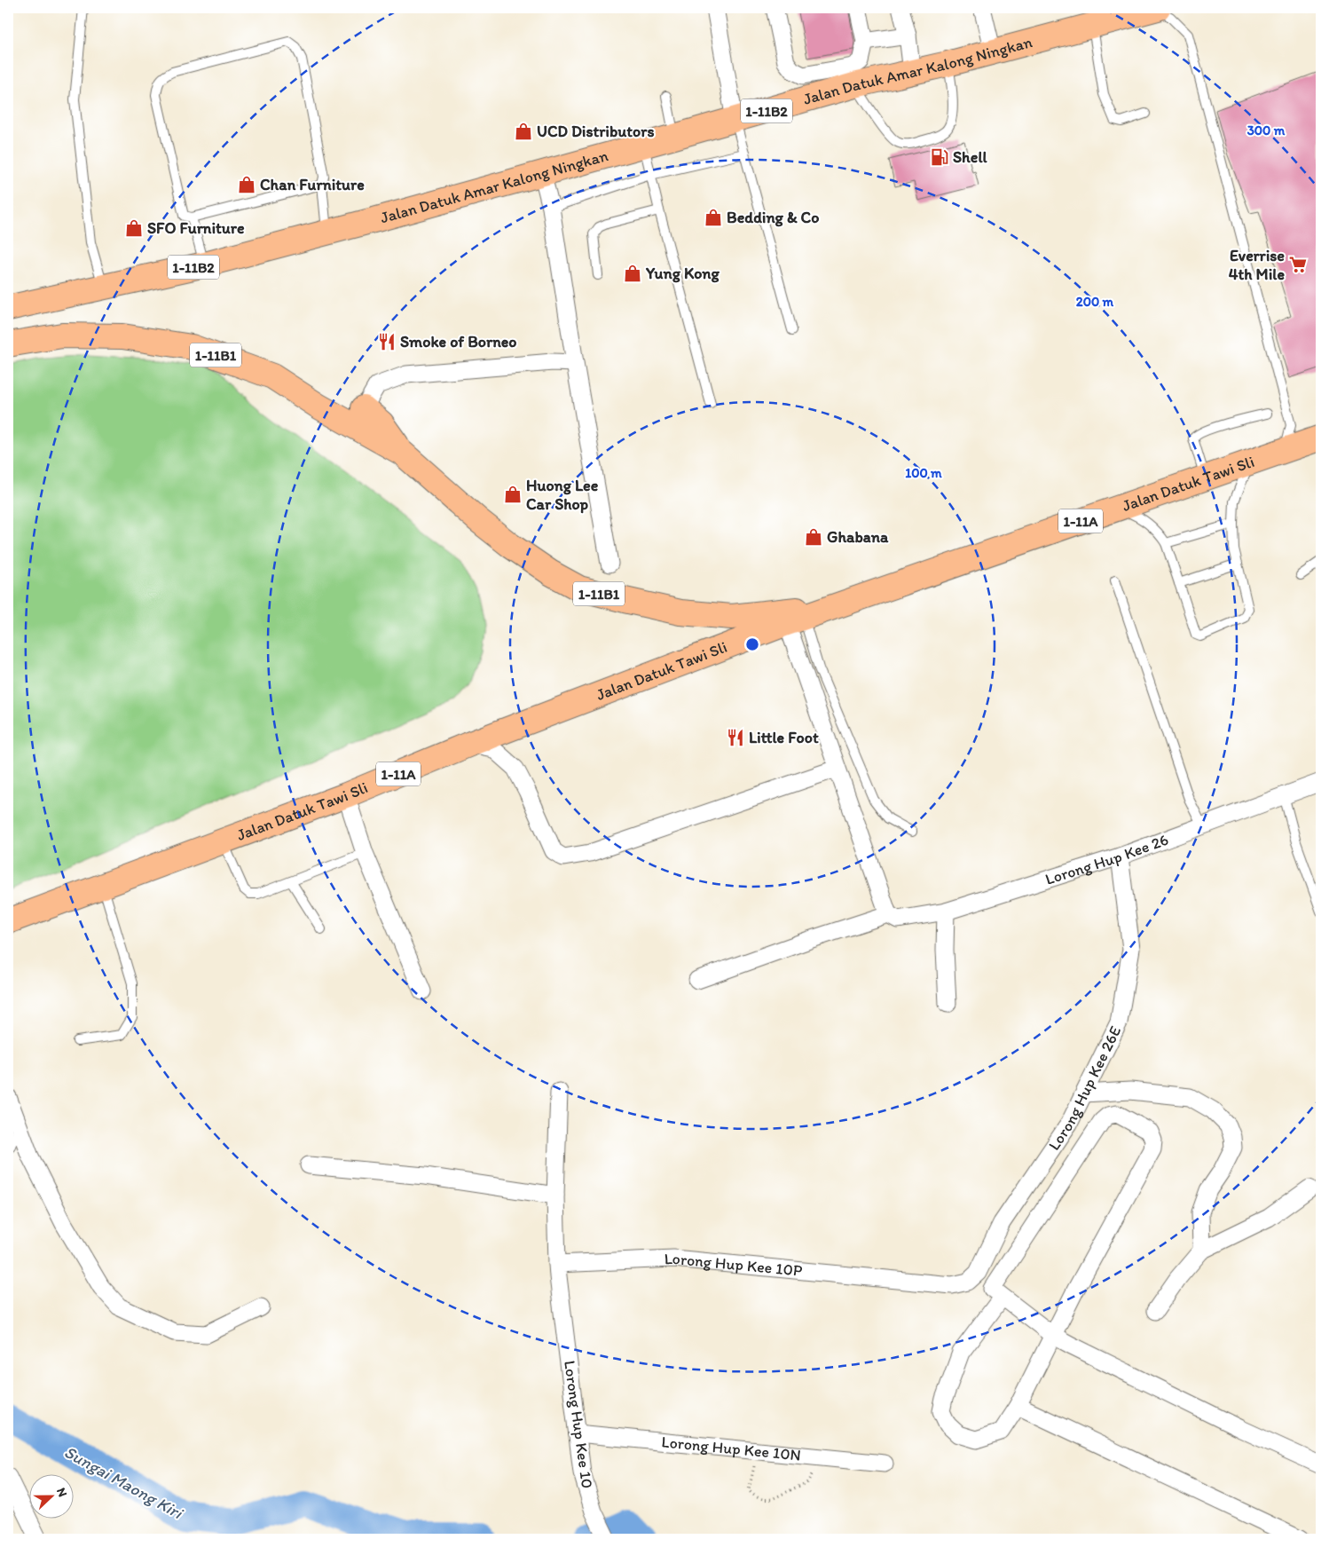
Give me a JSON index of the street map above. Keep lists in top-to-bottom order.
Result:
{
  "streets": {
    "highway": [
      "Jalan Datuk Amar Kalong Ningkan",
      "1-11B2",
      "1-11B1",
      "Jalan Datuk Tawi Sli",
      "1-11A"
    ],
    "street": [
      "Lorong Hup Kee 26",
      "Lorong Hup Kee 26E",
      "Lorong Hup Kee 10P",
      "Lorong Hup Kee 10",
      "Lorong Hup Kee 10N"
    ]
  },
  "crossings": [
    ["1-11B1", "Jalan Datuk Tawi Sli"],
    ["Lorong Hup Kee 26", "Lorong Hup Kee 26E"],
    ["Lorong Hup Kee 26E", "Lorong Hup Kee 10P"],
    ["Lorong Hup Kee 10P", "Lorong Hup Kee 10"],
    ["Lorong Hup Kee 10", "Lorong Hup Kee 10N"]
  ],
  "water": ["Sungai Maong Kiri"],
  "places": {
    "shop": [
      "UCD Distributors",
      "Chan Furniture",
      "Bedding & Co",
      "SFO Furniture",
      "Yung Kong",
      "Huong Lee Car Shop",
      "Ghabana"
    ],
    "fuel station": ["Shell"],
    "supermarket": ["Everrise 4th Mile"],
    "restaurant": ["Smoke of Borneo", "Little Foot"]
  },
  "north": "right",
  "rings": ["300 m", "200 m", "100 m"]
}
